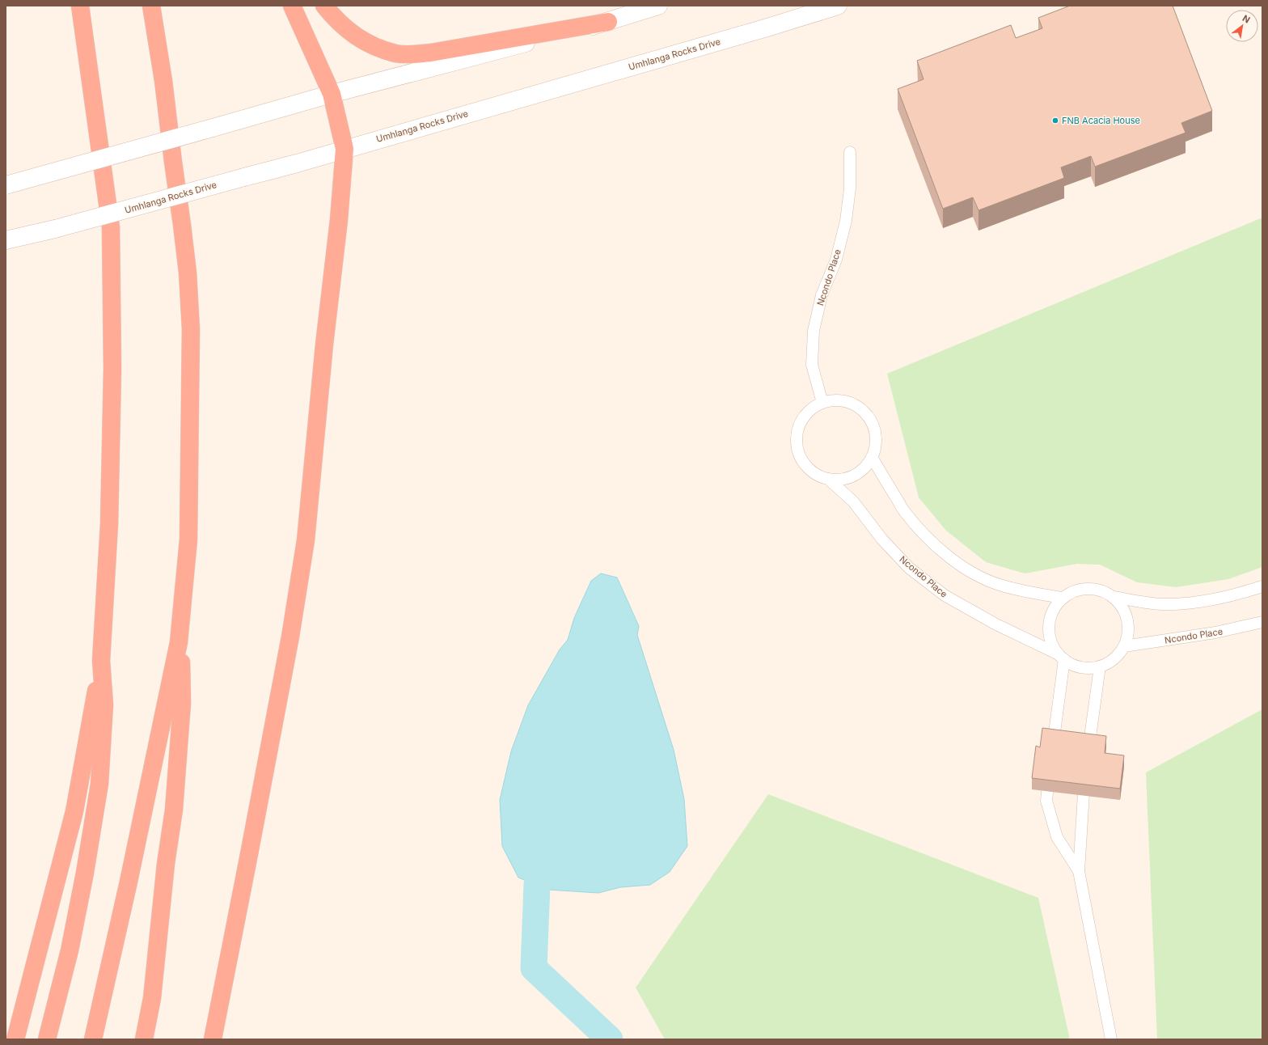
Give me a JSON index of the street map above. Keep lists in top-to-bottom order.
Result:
{
  "streets": {
    "main road": ["Umhlanga Rocks Drive"],
    "lane": ["Ncondo Place"]
  },
  "places": ["FNB Acacia House"],
  "north": "top right"
}
